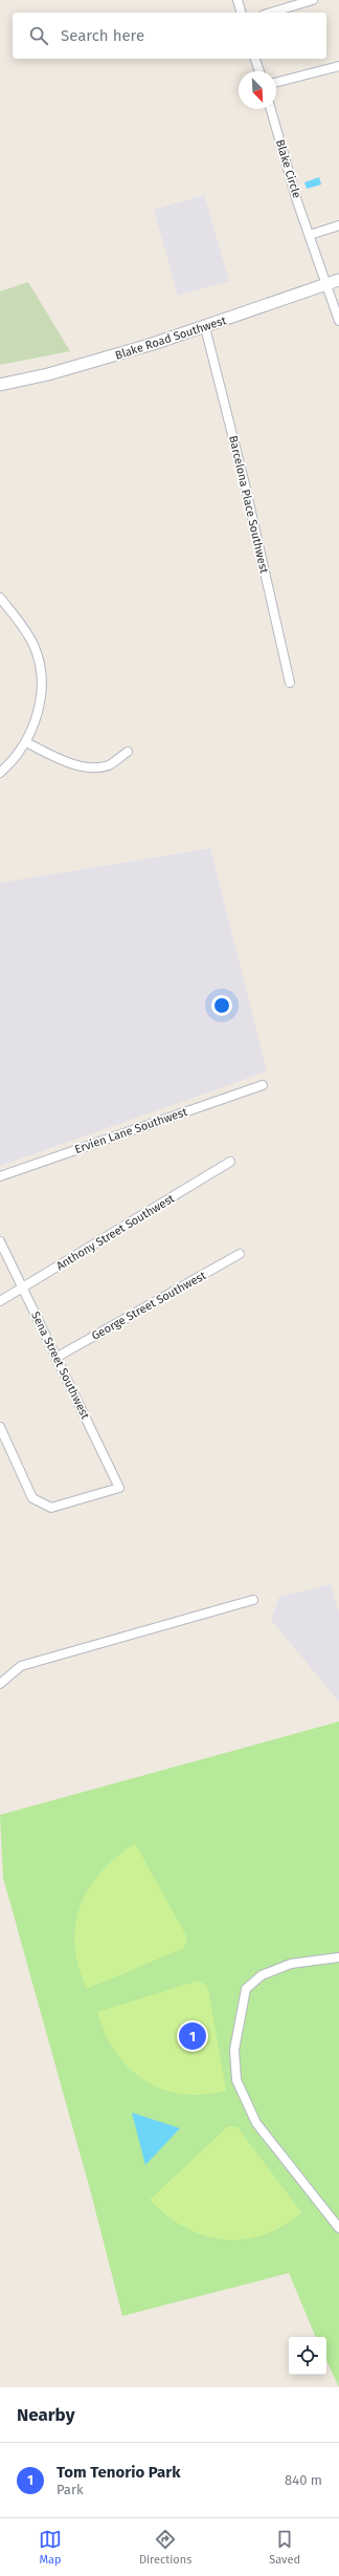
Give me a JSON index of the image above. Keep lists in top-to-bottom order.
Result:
{
  "streets": {
    "main road": ["Blake Road Southwest"],
    "street": [
      "Blake Circle",
      "Barcelona Place Southwest",
      "Ervien Lane Southwest",
      "Anthony Street Southwest",
      "George Street Southwest",
      "Sena Street Southwest"
    ]
  },
  "crossings": [
    ["Blake Circle", "Blake Road Southwest"],
    ["Blake Road Southwest", "Barcelona Place Southwest"],
    ["Anthony Street Southwest", "Sena Street Southwest"],
    ["George Street Southwest", "Sena Street Southwest"]
  ],
  "north": "bottom right",
  "page": {
    "search": "Search here",
    "pins": "1",
    "heading": "Nearby",
    "list": [
      {
        "mark": "1",
        "name": "Tom Tenorio Park",
        "note": "Park",
        "value": "840 m"
      }
    ],
    "nav": ["Map", "Directions", "Saved"]
  }
}
